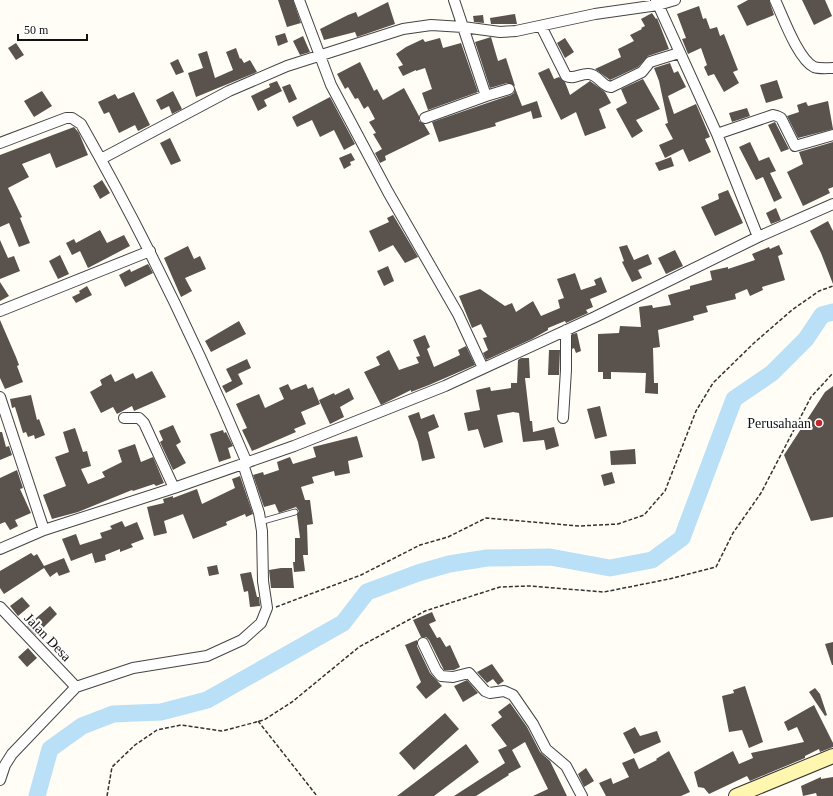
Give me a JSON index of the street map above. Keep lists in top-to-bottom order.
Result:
{
  "streets": {
    "street": ["Jalan Desa"]
  },
  "places": ["Perusahaan"],
  "scale_bar": "50 m"
}
